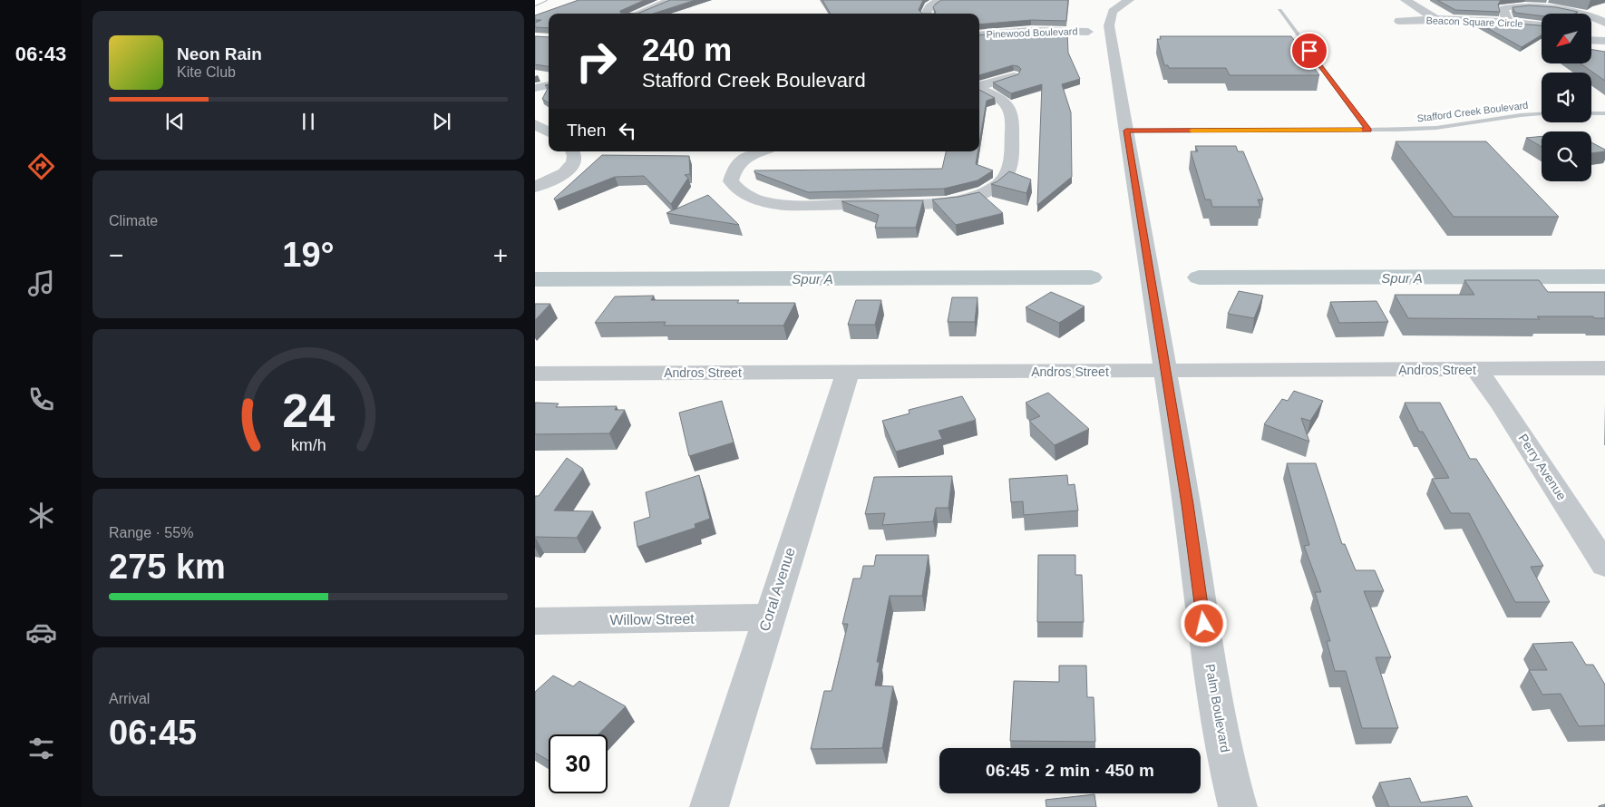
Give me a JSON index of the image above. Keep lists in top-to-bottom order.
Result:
{
  "streets": {
    "street": [
      "Beacon Square Circle",
      "Pinewood Boulevard",
      "Andros Street",
      "Perry Avenue",
      "Coral Avenue",
      "Willow Street",
      "Palm Boulevard"
    ],
    "lane": ["Stafford Creek Boulevard"]
  },
  "crossings": [
    ["Stafford Creek Boulevard", "Palm Boulevard"],
    ["Andros Street", "Perry Avenue"],
    ["Andros Street", "Coral Avenue"],
    ["Andros Street", "Palm Boulevard"],
    ["Coral Avenue", "Willow Street"]
  ],
  "water": ["Spur A"],
  "north": "bottom left",
  "page": {
    "tabs": "06:43",
    "turn": ["240 m", "Stafford Creek Boulevard"],
    "song": ["Neon Rain", "Kite Club"],
    "then": "Then",
    "tile": [
      "Climate",
      ["Range · 55%", "275 km"],
      ["Arrival", "06:45"]
    ],
    "heat": ["−", "19°", "+"],
    "limit": "30",
    "trip": "06:45 · 2 min · 450 m",
    "gauge": ["24", "km/h"]
  }
}
